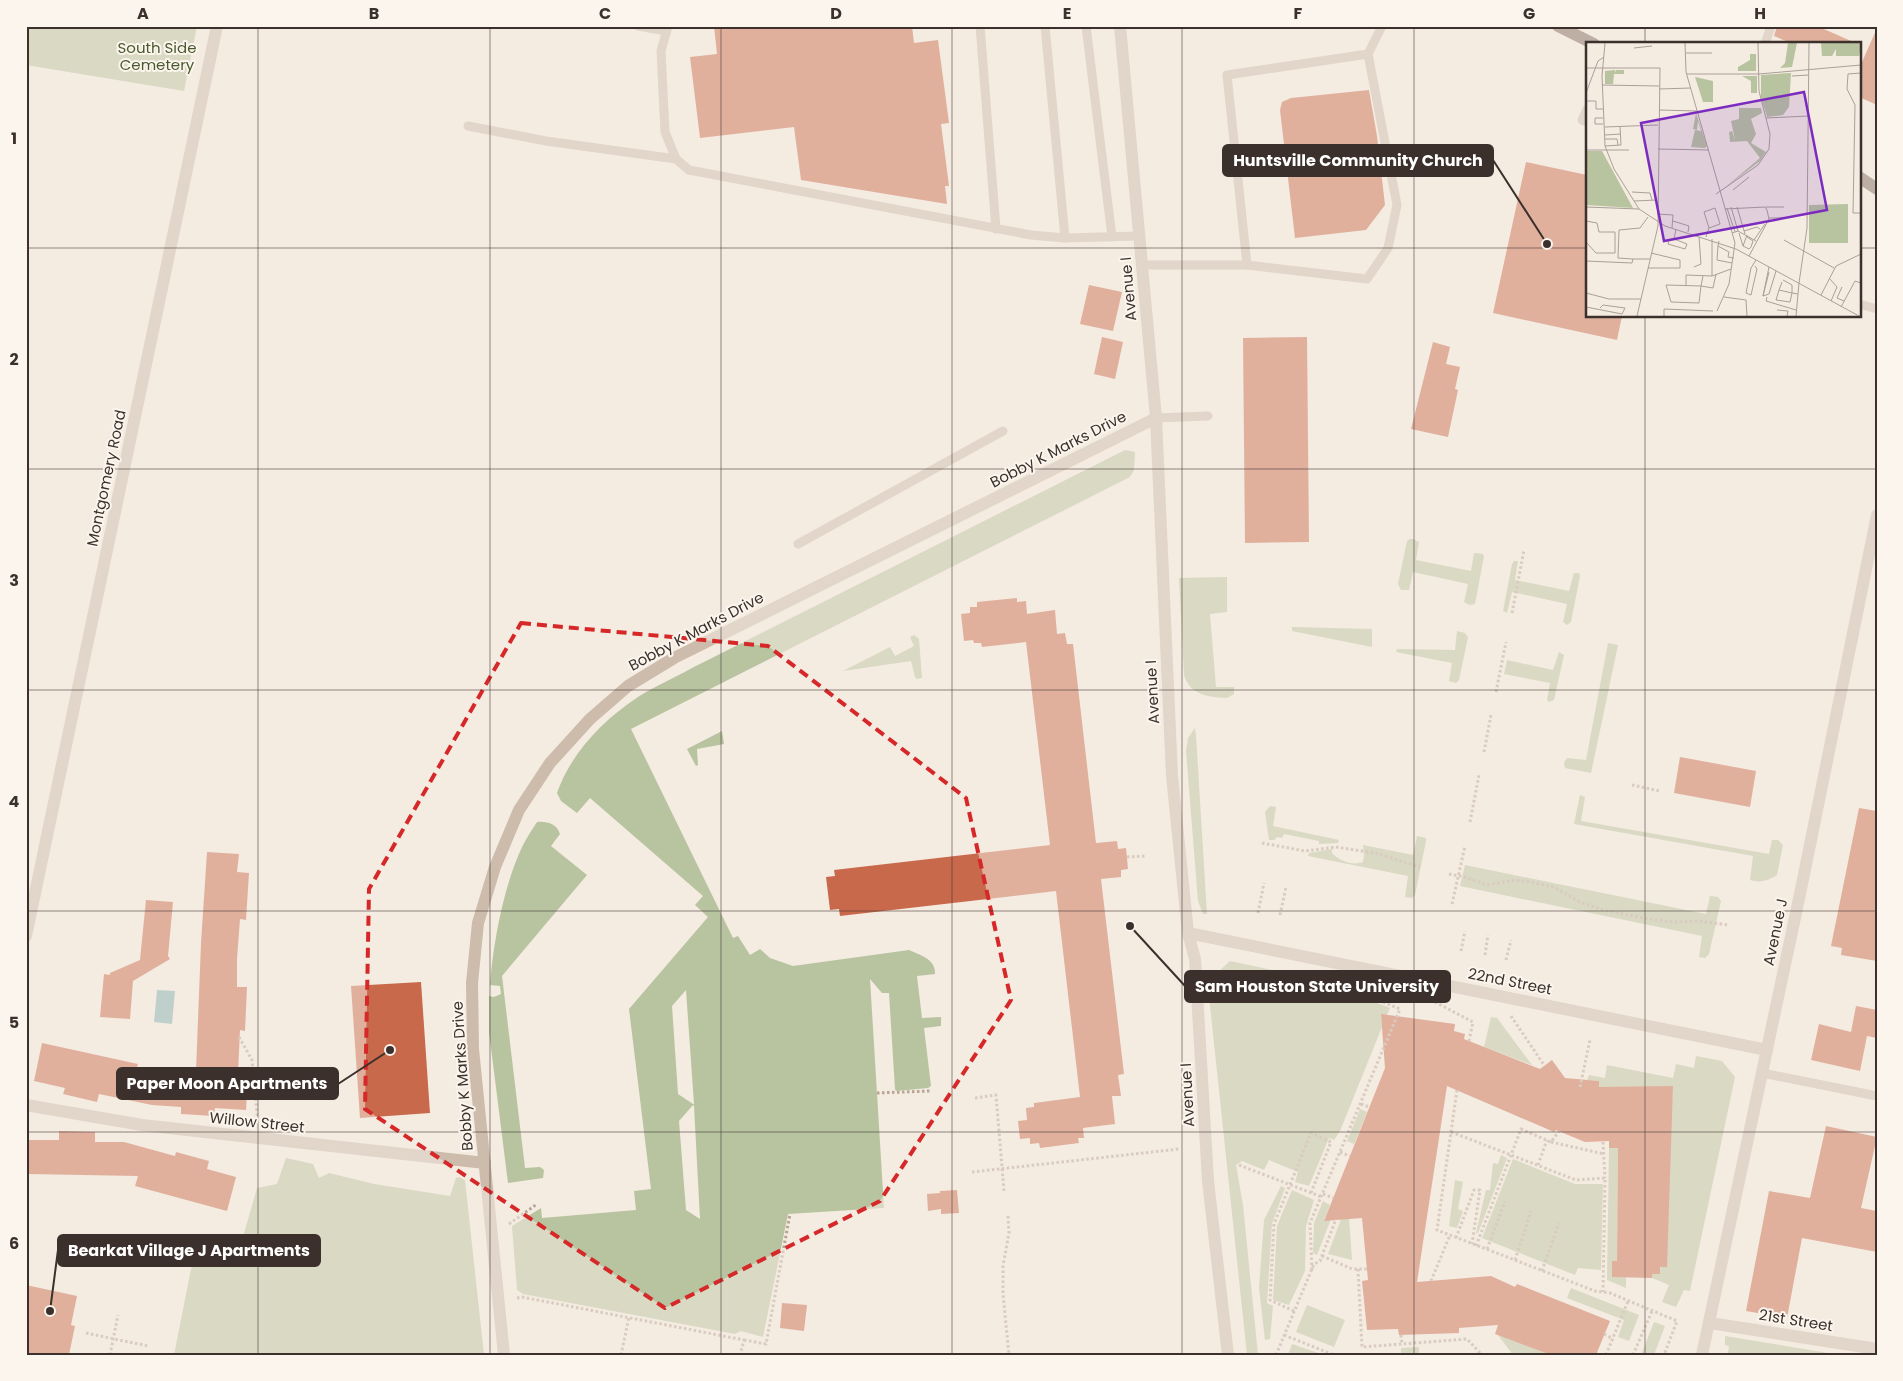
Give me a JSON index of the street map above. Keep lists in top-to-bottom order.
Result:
{
  "streets": {
    "street": [
      "Avenue I",
      "Bobby K Marks Drive",
      "Montgomery Road",
      "Avenue J",
      "22nd Street",
      "Willow Street",
      "21st Street"
    ]
  },
  "crossings": [
    ["Avenue I", "Bobby K Marks Drive"],
    ["Avenue I", "22nd Street"],
    ["Bobby K Marks Drive", "Willow Street"],
    ["Avenue J", "22nd Street"],
    ["Avenue J", "21st Street"]
  ],
  "parks": ["South Side Cemetery"],
  "places": [
    "Huntsville Community Church",
    "Sam Houston State University",
    "Paper Moon Apartments",
    "Bearkat Village J Apartments"
  ],
  "grid": {
    "columns": [
      "A",
      "B",
      "C",
      "D",
      "E",
      "F",
      "G",
      "H"
    ],
    "rows": [
      "1",
      "2",
      "3",
      "4",
      "5",
      "6"
    ]
  }
}
